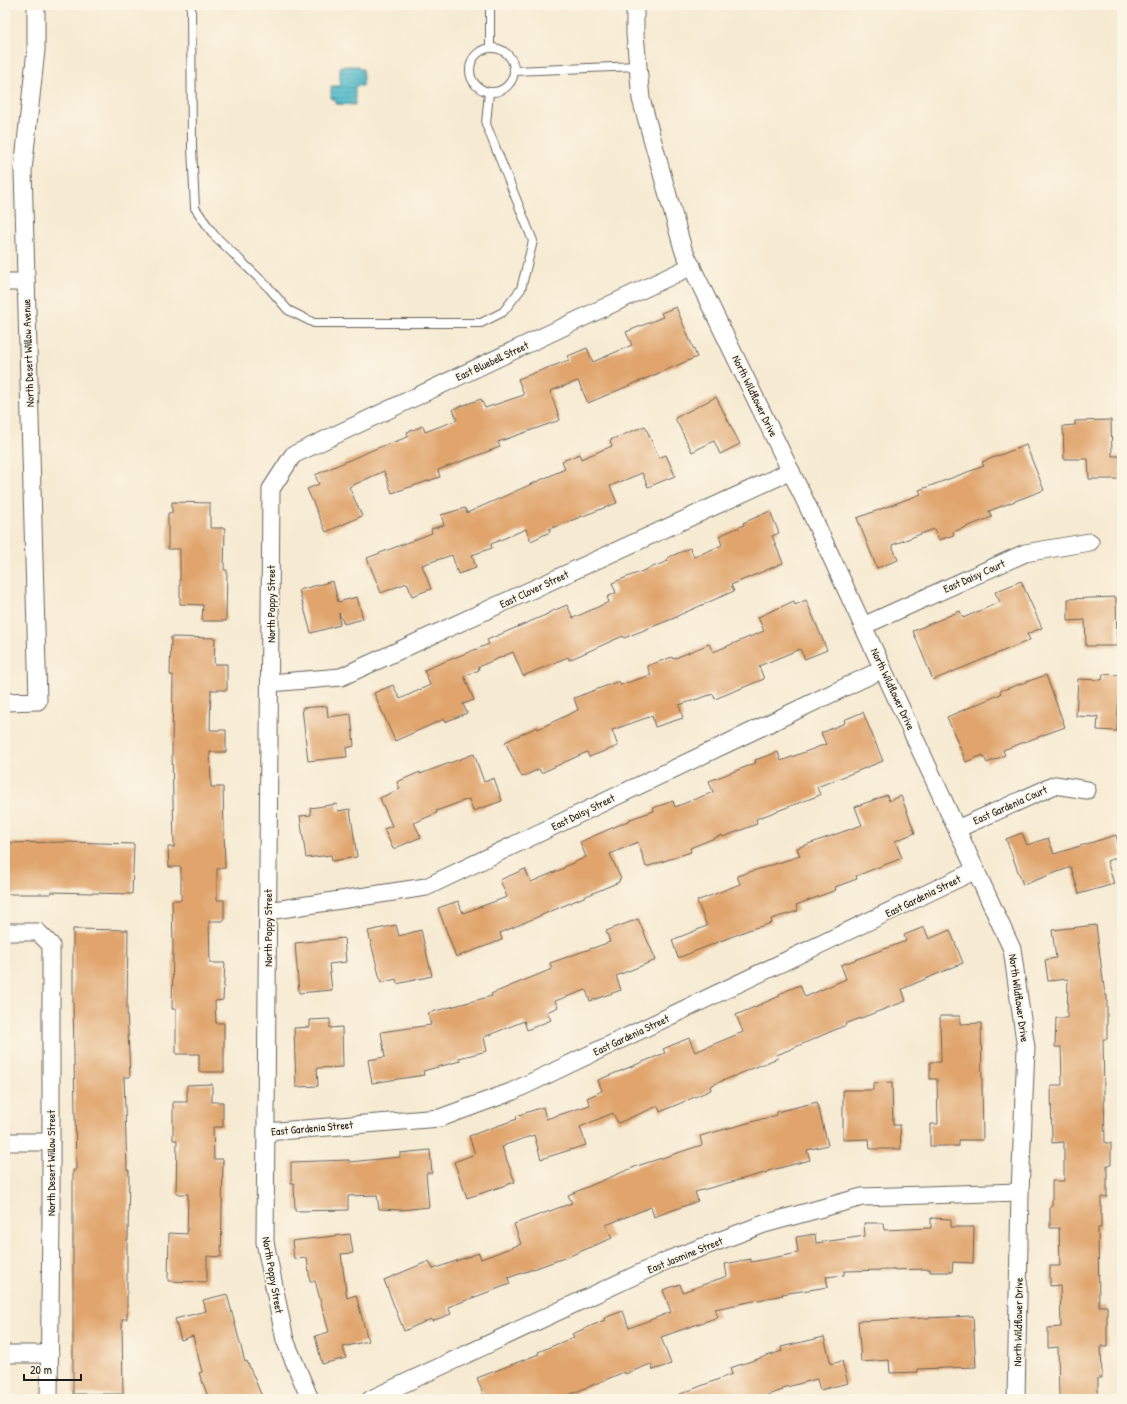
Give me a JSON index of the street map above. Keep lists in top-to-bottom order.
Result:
{
  "streets": {
    "street": [
      "North Desert Willow Avenue",
      "East Bluebell Street",
      "North Wildflower Drive",
      "East Daisy Court",
      "East Clover Street",
      "North Poppy Street",
      "East Gardenia Court",
      "East Daisy Street",
      "East Gardenia Street",
      "North Desert Willow Street",
      "East Jasmine Street"
    ]
  },
  "crossings": [
    ["East Bluebell Street", "North Wildflower Drive"],
    ["East Bluebell Street", "North Poppy Street"],
    ["North Wildflower Drive", "East Daisy Court"],
    ["North Wildflower Drive", "East Clover Street"],
    ["North Wildflower Drive", "East Gardenia Court"],
    ["North Wildflower Drive", "East Daisy Street"],
    ["North Wildflower Drive", "East Gardenia Street"],
    ["North Wildflower Drive", "East Jasmine Street"],
    ["East Clover Street", "North Poppy Street"],
    ["North Poppy Street", "East Daisy Street"],
    ["North Poppy Street", "East Gardenia Street"]
  ],
  "scale_bar": "20 m"
}
